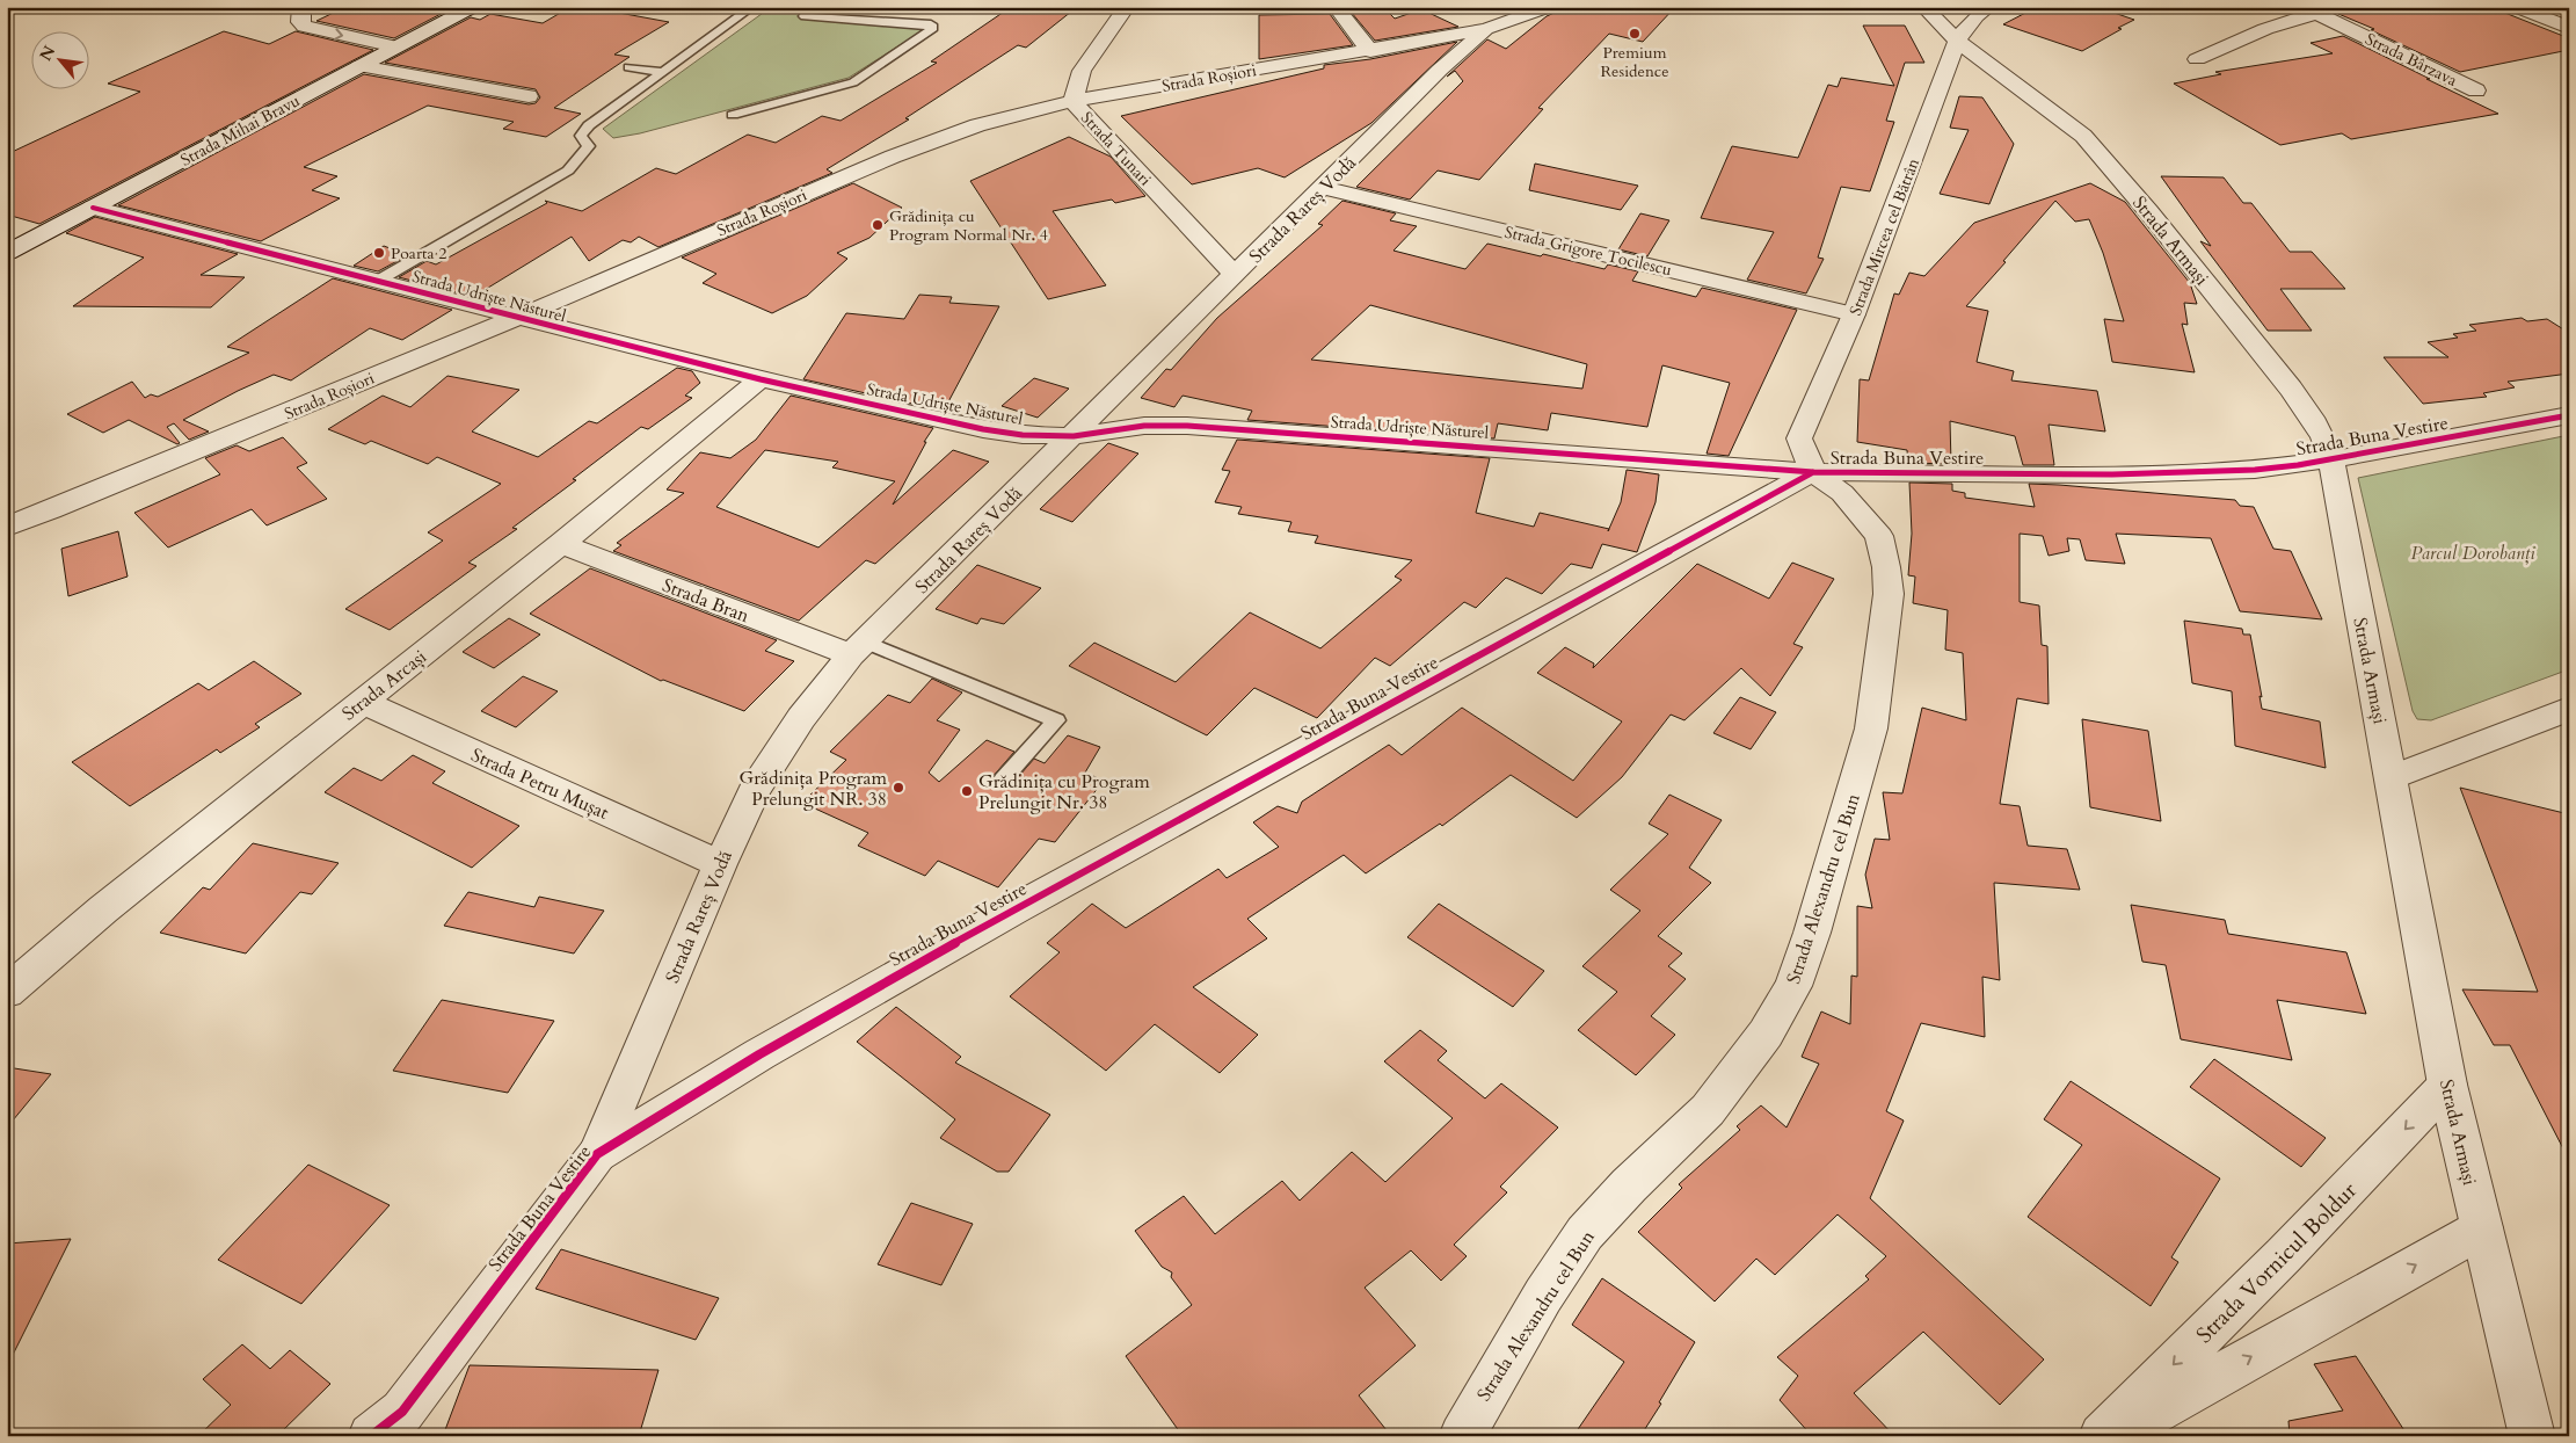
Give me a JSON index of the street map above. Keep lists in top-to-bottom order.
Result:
{
  "streets": {
    "street": [
      "Strada Bârzava",
      "Strada Roșiori",
      "Strada Mihai Bravu",
      "Strada Tunari",
      "Strada Rareș Vodă",
      "Strada Mircea cel Bătrân",
      "Strada Armași",
      "Strada Grigore Tocilescu",
      "Strada Udriște Năsturel",
      "Strada Buna Vestire",
      "Strada Bran",
      "Strada Arcași",
      "Strada Petru Mușat",
      "Strada Alexandru cel Bun",
      "Strada Vornicul Boldur"
    ]
  },
  "crossings": [
    ["Strada Roșiori", "Strada Tunari"],
    ["Strada Roșiori", "Strada Rareș Vodă"],
    ["Strada Roșiori", "Strada Udriște Năsturel"],
    ["Strada Mihai Bravu", "Strada Udriște Năsturel"],
    ["Strada Tunari", "Strada Rareș Vodă"],
    ["Strada Rareș Vodă", "Strada Grigore Tocilescu"],
    ["Strada Rareș Vodă", "Strada Udriște Năsturel"],
    ["Strada Rareș Vodă", "Strada Buna Vestire"],
    ["Strada Rareș Vodă", "Strada Bran"],
    ["Strada Rareș Vodă", "Strada Petru Mușat"],
    ["Strada Mircea cel Bătrân", "Strada Armași"],
    ["Strada Mircea cel Bătrân", "Strada Grigore Tocilescu"],
    ["Strada Mircea cel Bătrân", "Strada Udriște Năsturel"],
    ["Strada Mircea cel Bătrân", "Strada Buna Vestire"],
    ["Strada Mircea cel Bătrân", "Strada Alexandru cel Bun"],
    ["Strada Armași", "Strada Buna Vestire"],
    ["Strada Armași", "Strada Vornicul Boldur"],
    ["Strada Udriște Năsturel", "Strada Buna Vestire"],
    ["Strada Udriște Năsturel", "Strada Arcași"],
    ["Strada Udriște Năsturel", "Strada Alexandru cel Bun"],
    ["Strada Buna Vestire", "Strada Alexandru cel Bun"],
    ["Strada Bran", "Strada Arcași"],
    ["Strada Arcași", "Strada Petru Mușat"]
  ],
  "parks": ["Parcul Dorobanți"],
  "places": [
    "Premium Residence",
    "Grădinița cu Program Normal Nr. 4",
    "Poarta 2",
    "Grădinița Program Prelungit NR. 38",
    "Grădinița cu Program Prelungit Nr. 38"
  ],
  "north": "top left"
}
